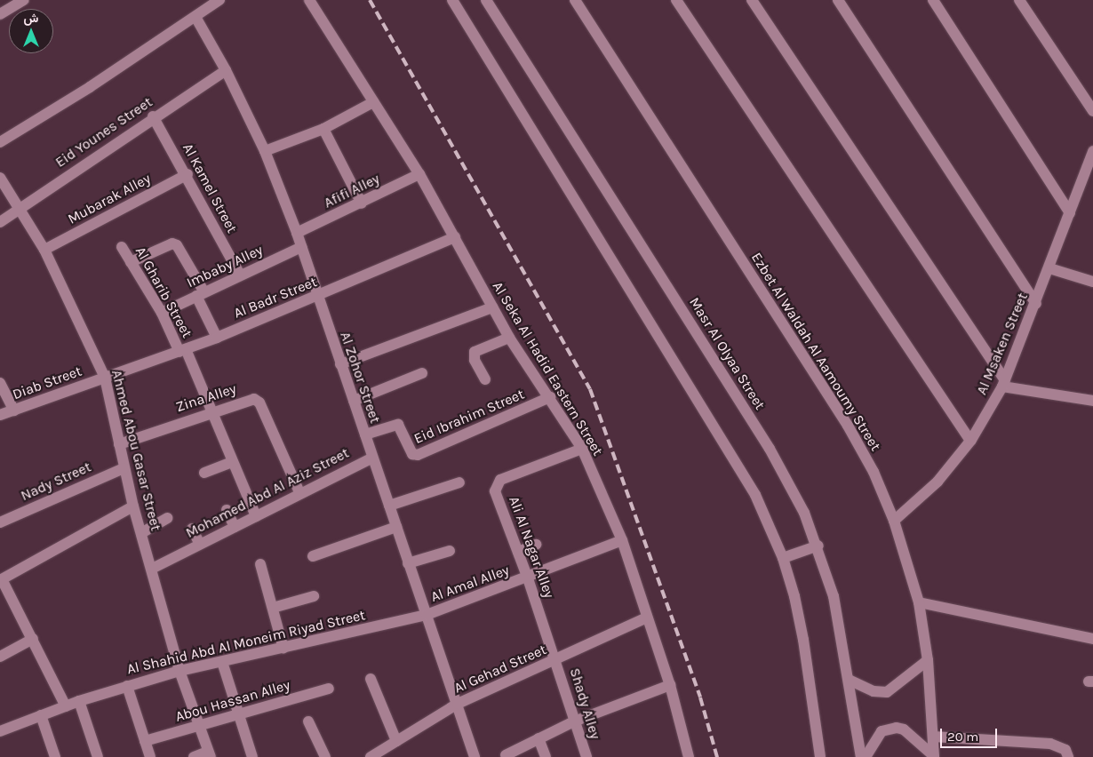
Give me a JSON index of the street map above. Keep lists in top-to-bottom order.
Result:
{
  "streets": {
    "street": [
      "Eid Younes Street",
      "Al Kamel Street",
      "Afifi Alley",
      "Mubarak Alley",
      "Imbaby Alley",
      "Al Gharib Street",
      "Al Badr Street",
      "Al Msaken Street",
      "Ezbet Al Waldah Al Aamoumy Street",
      "Masr Al Olyaa Street",
      "Al Seka Al Hadid Eastern Street",
      "Al Zohor Street",
      "Diab Street",
      "Zina Alley",
      "Eid Ibrahim Street",
      "Ahmed Abou Gasar Street",
      "Nady Street",
      "Mohamed Abd Al Aziz Street",
      "Ali Al Nagar Alley",
      "Al Amal Alley",
      "Al Shahid Abd Al Moneim Riyad Street",
      "Al Gehad Street",
      "Abou Hassan Alley",
      "Shady Alley"
    ]
  },
  "crossings": [
    ["Eid Younes Street", "Al Kamel Street"],
    ["Eid Younes Street", "Al Zohor Street"],
    ["Eid Younes Street", "Ahmed Abou Gasar Street"],
    ["Al Kamel Street", "Mubarak Alley"],
    ["Al Kamel Street", "Imbaby Alley"],
    ["Afifi Alley", "Al Seka Al Hadid Eastern Street"],
    ["Afifi Alley", "Al Zohor Street"],
    ["Mubarak Alley", "Ahmed Abou Gasar Street"],
    ["Imbaby Alley", "Al Gharib Street"],
    ["Imbaby Alley", "Al Zohor Street"],
    ["Al Gharib Street", "Al Badr Street"],
    ["Al Gharib Street", "Zina Alley"],
    ["Al Gharib Street", "Mohamed Abd Al Aziz Street"],
    ["Al Badr Street", "Al Seka Al Hadid Eastern Street"],
    ["Al Badr Street", "Al Zohor Street"],
    ["Al Badr Street", "Diab Street"],
    ["Al Badr Street", "Ahmed Abou Gasar Street"],
    ["Al Msaken Street", "Ezbet Al Waldah Al Aamoumy Street"],
    ["Al Seka Al Hadid Eastern Street", "Eid Ibrahim Street"],
    ["Al Seka Al Hadid Eastern Street", "Ali Al Nagar Alley"],
    ["Al Seka Al Hadid Eastern Street", "Al Amal Alley"],
    ["Al Seka Al Hadid Eastern Street", "Al Gehad Street"],
    ["Al Zohor Street", "Eid Ibrahim Street"],
    ["Al Zohor Street", "Mohamed Abd Al Aziz Street"],
    ["Al Zohor Street", "Al Amal Alley"],
    ["Al Zohor Street", "Al Shahid Abd Al Moneim Riyad Street"],
    ["Al Zohor Street", "Al Gehad Street"],
    ["Diab Street", "Ahmed Abou Gasar Street"],
    ["Zina Alley", "Ahmed Abou Gasar Street"],
    ["Zina Alley", "Mohamed Abd Al Aziz Street"],
    ["Ahmed Abou Gasar Street", "Nady Street"],
    ["Ahmed Abou Gasar Street", "Mohamed Abd Al Aziz Street"],
    ["Ahmed Abou Gasar Street", "Al Shahid Abd Al Moneim Riyad Street"],
    ["Ahmed Abou Gasar Street", "Abou Hassan Alley"],
    ["Ali Al Nagar Alley", "Al Amal Alley"],
    ["Ali Al Nagar Alley", "Al Gehad Street"],
    ["Ali Al Nagar Alley", "Shady Alley"],
    ["Al Amal Alley", "Al Shahid Abd Al Moneim Riyad Street"],
    ["Al Gehad Street", "Shady Alley"]
  ],
  "scale_bar": "20 m",
  "north": "top"
}
